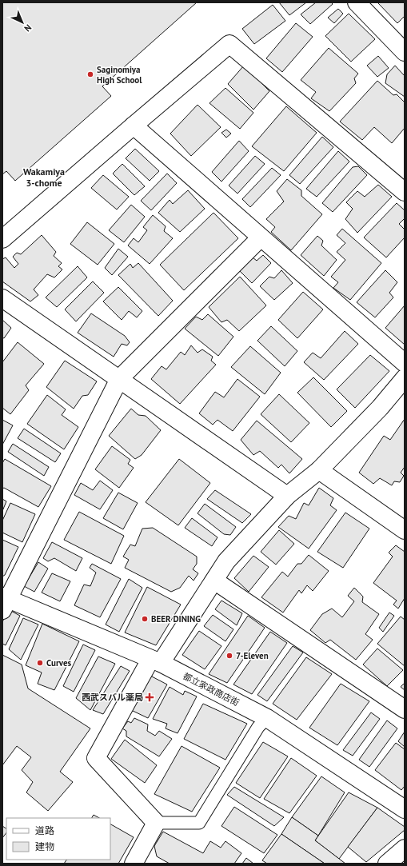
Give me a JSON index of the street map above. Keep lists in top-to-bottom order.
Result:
{
  "streets": {
    "street": ["都立家政商店街"]
  },
  "districts": ["Wakamiya 3-chome"],
  "places": {
    "other": [
      "Saginomiya High School",
      "BEER DINING",
      "7-Eleven",
      "Curves"
    ],
    "health": ["西武スバル薬局"]
  },
  "legend": ["道路", "建物"],
  "north": "bottom right"
}
